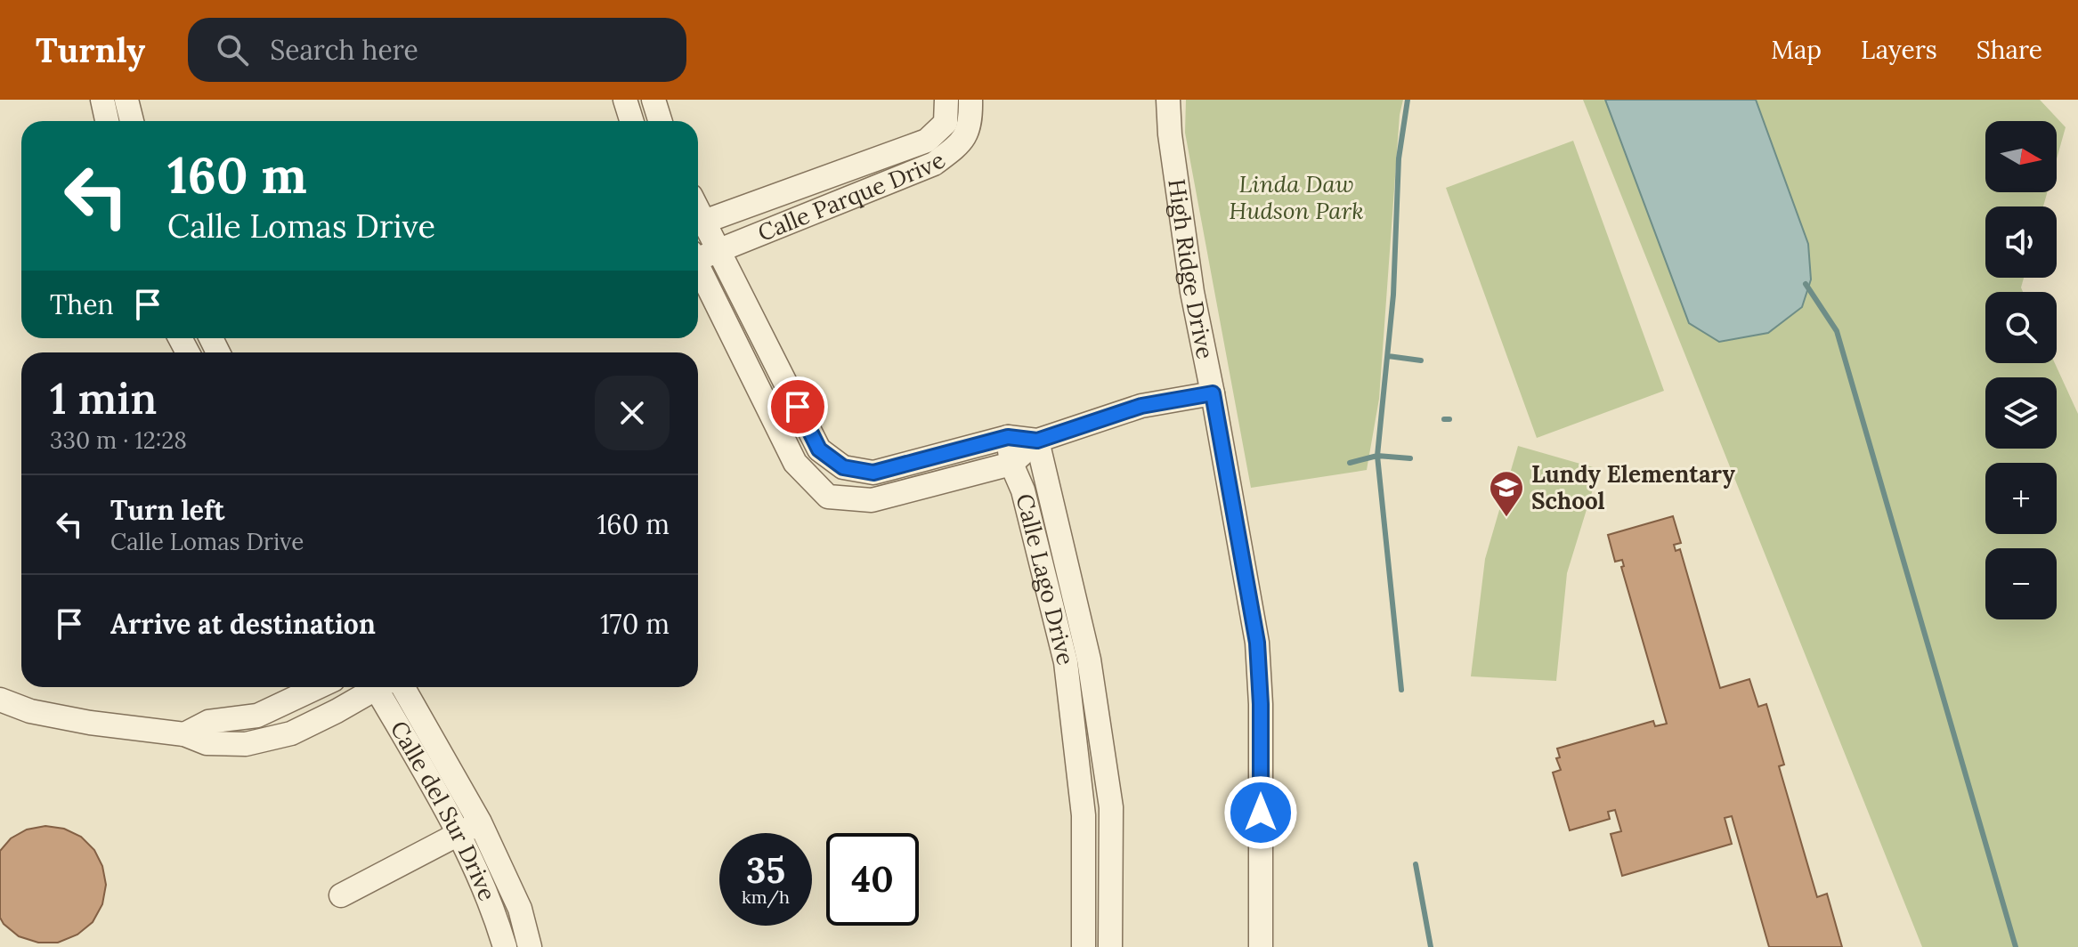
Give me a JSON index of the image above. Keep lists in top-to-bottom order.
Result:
{
  "streets": {
    "street": [
      "Calle Parque Drive",
      "High Ridge Drive",
      "Calle Lago Drive",
      "Calle del Sur Drive"
    ]
  },
  "parks": ["Linda Daw Hudson Park"],
  "places": {
    "school or university": ["Lundy Elementary School"]
  },
  "north": "right",
  "page": {
    "header": "Turnly",
    "search": "Search here",
    "nav": ["Map", "Layers", "Share"],
    "map_buttons": ["+", "−"],
    "turn": ["160 m", "Calle Lomas Drive"],
    "then": "Then",
    "heading": ["1 min", "330 m · 12:28"],
    "list": [
      {
        "name": "Turn left",
        "note": "Calle Lomas Drive",
        "value": "160 m"
      },
      {
        "name": "Arrive at destination",
        "value": "170 m"
      }
    ],
    "speed": "35 km/h",
    "limit": "40"
  }
}
